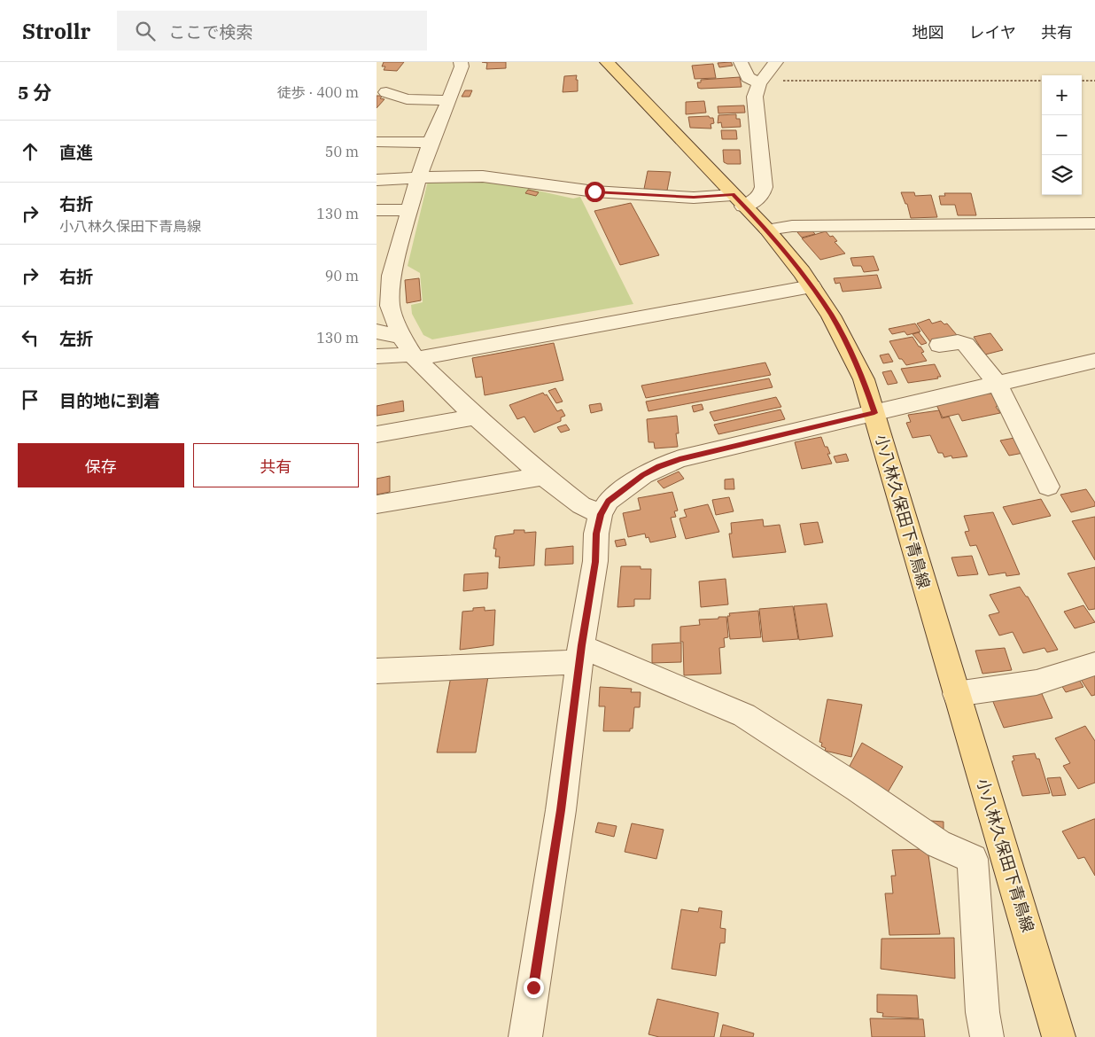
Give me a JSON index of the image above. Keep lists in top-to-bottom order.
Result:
{
  "streets": {
    "main road": ["小八林久保田下青鳥線"]
  },
  "page": {
    "header": "Strollr",
    "search": "ここで検索",
    "nav": ["地図", "レイヤ", "共有"],
    "heading": ["5 分", "徒歩 · 400 m"],
    "map_buttons": ["+", "−"],
    "list": [
      ["直進", "50 m"],
      ["右折", "小八林久保田下青鳥線", "130 m"],
      ["右折", "90 m"],
      ["左折", "130 m"],
      "目的地に到着"
    ],
    "buttons": ["保存", "共有"]
  }
}
